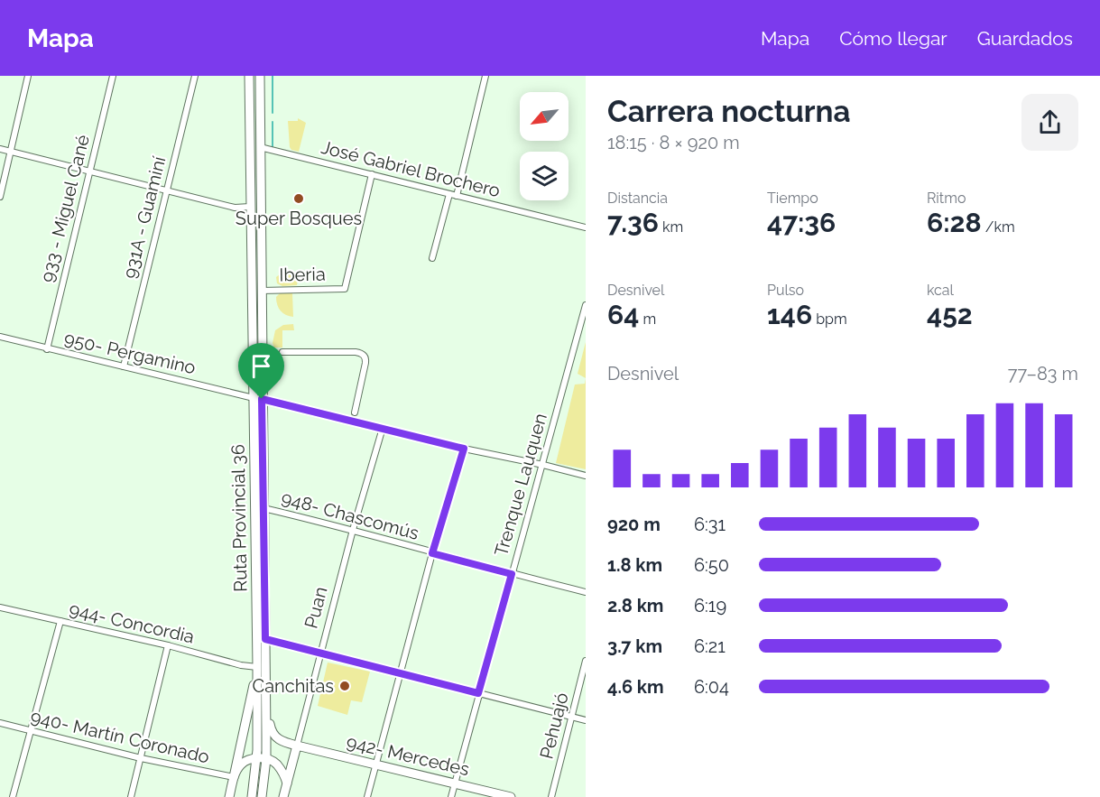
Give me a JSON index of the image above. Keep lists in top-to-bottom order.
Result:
{
  "streets": {
    "main road": ["Ruta Provincial 36", "Puan", "942- Mercedes"],
    "street": [
      "José Gabriel Brochero",
      "933 - Miguel Cané",
      "931A - Guaminí",
      "Iberia",
      "950- Pergamino",
      "Trenque Lauquen",
      "948- Chascomús",
      "944- Concordia",
      "Pehuajó",
      "940- Martín Coronado"
    ]
  },
  "crossings": [
    ["José Gabriel Brochero", "Iberia"],
    ["José Gabriel Brochero", "Ruta Provincial 36"],
    ["933 - Miguel Cané", "950- Pergamino"],
    ["931A - Guaminí", "950- Pergamino"],
    ["Iberia", "Ruta Provincial 36"],
    ["950- Pergamino", "Trenque Lauquen"],
    ["950- Pergamino", "Ruta Provincial 36"],
    ["950- Pergamino", "Puan"],
    ["Trenque Lauquen", "948- Chascomús"],
    ["Trenque Lauquen", "942- Mercedes"],
    ["948- Chascomús", "Ruta Provincial 36"],
    ["948- Chascomús", "Puan"],
    ["Ruta Provincial 36", "944- Concordia"],
    ["Ruta Provincial 36", "942- Mercedes"],
    ["Puan", "942- Mercedes"]
  ],
  "places": ["Super Bosques", "Canchitas"],
  "north": "bottom left",
  "page": {
    "header": "Mapa",
    "nav": ["Mapa", "Cómo llegar", "Guardados"],
    "heading": ["Carrera nocturna", "18:15 · 8 × 920 m"],
    "stats": [
      ["Distancia", "7.36 km"],
      ["Tiempo", "47:36"],
      ["Ritmo", "6:28 /km"],
      ["Desnivel", "64 m"],
      ["Pulso", "146 bpm"],
      ["kcal", "452"]
    ],
    "chart": ["Desnivel", "77–83 m"],
    "list": [
      {
        "name": "920 m",
        "note": "6:31"
      },
      {
        "name": "1.8 km",
        "note": "6:50"
      },
      {
        "name": "2.8 km",
        "note": "6:19"
      },
      {
        "name": "3.7 km",
        "note": "6:21"
      },
      {
        "name": "4.6 km",
        "note": "6:04"
      }
    ]
  }
}
